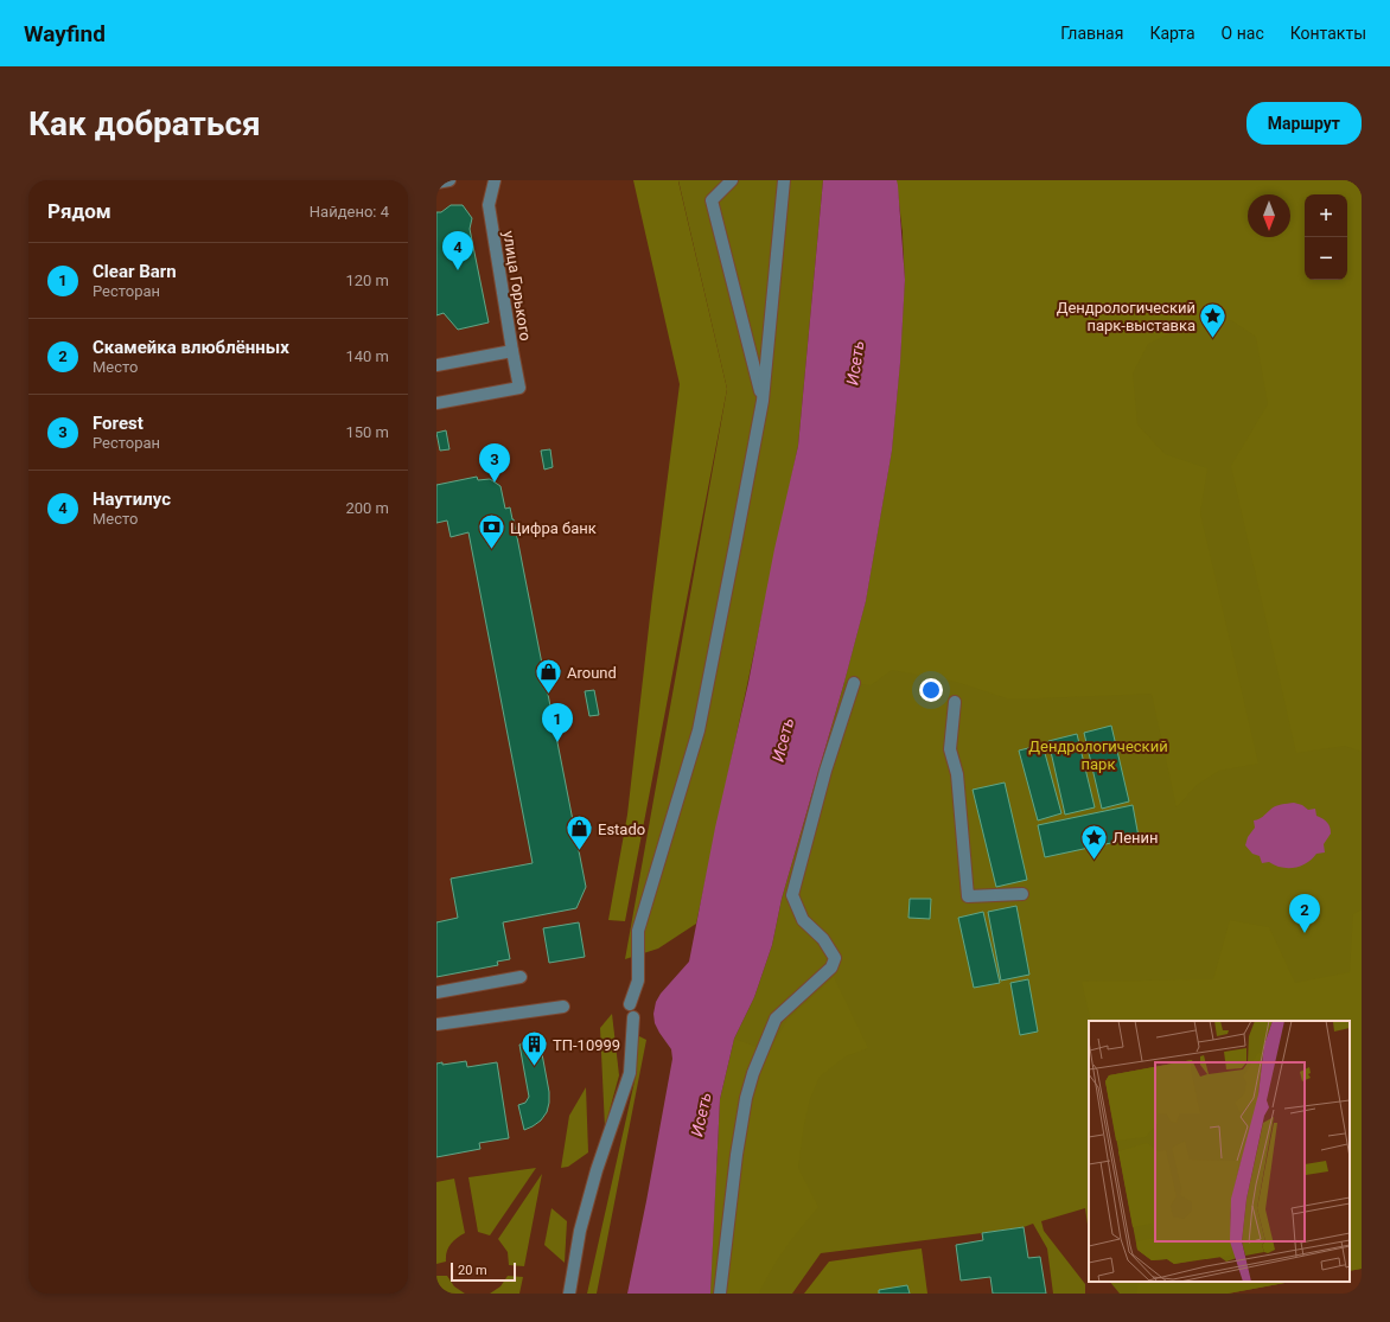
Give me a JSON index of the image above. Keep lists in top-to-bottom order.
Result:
{
  "streets": {
    "street": ["улица Горького"]
  },
  "water": ["Исеть"],
  "parks": ["Дендрологический парк"],
  "places": {
    "place": ["Дендрологический парк-выставка", "Ленин"],
    "bank": ["Цифра банк"],
    "shop": ["Around", "Estado"],
    "building": ["ТП-10999"]
  },
  "scale_bar": "20 m",
  "north": "bottom",
  "page": {
    "header": "Wayfind",
    "nav": [
      "Главная",
      "Карта",
      "О нас",
      "Контакты"
    ],
    "buttons": "Маршрут",
    "title": "Как добраться",
    "heading": ["Рядом", "Найдено: 4"],
    "map_buttons": ["+", "−"],
    "pins": [
      "4",
      "3",
      "1",
      "2"
    ],
    "list": [
      {
        "mark": "1",
        "name": "Clear Barn",
        "note": "Ресторан",
        "value": "120 m"
      },
      {
        "mark": "2",
        "name": "Скамейка влюблённых",
        "note": "Место",
        "value": "140 m"
      },
      {
        "mark": "3",
        "name": "Forest",
        "note": "Ресторан",
        "value": "150 m"
      },
      {
        "mark": "4",
        "name": "Наутилус",
        "note": "Место",
        "value": "200 m"
      }
    ],
    "scale": "20 m"
  }
}
